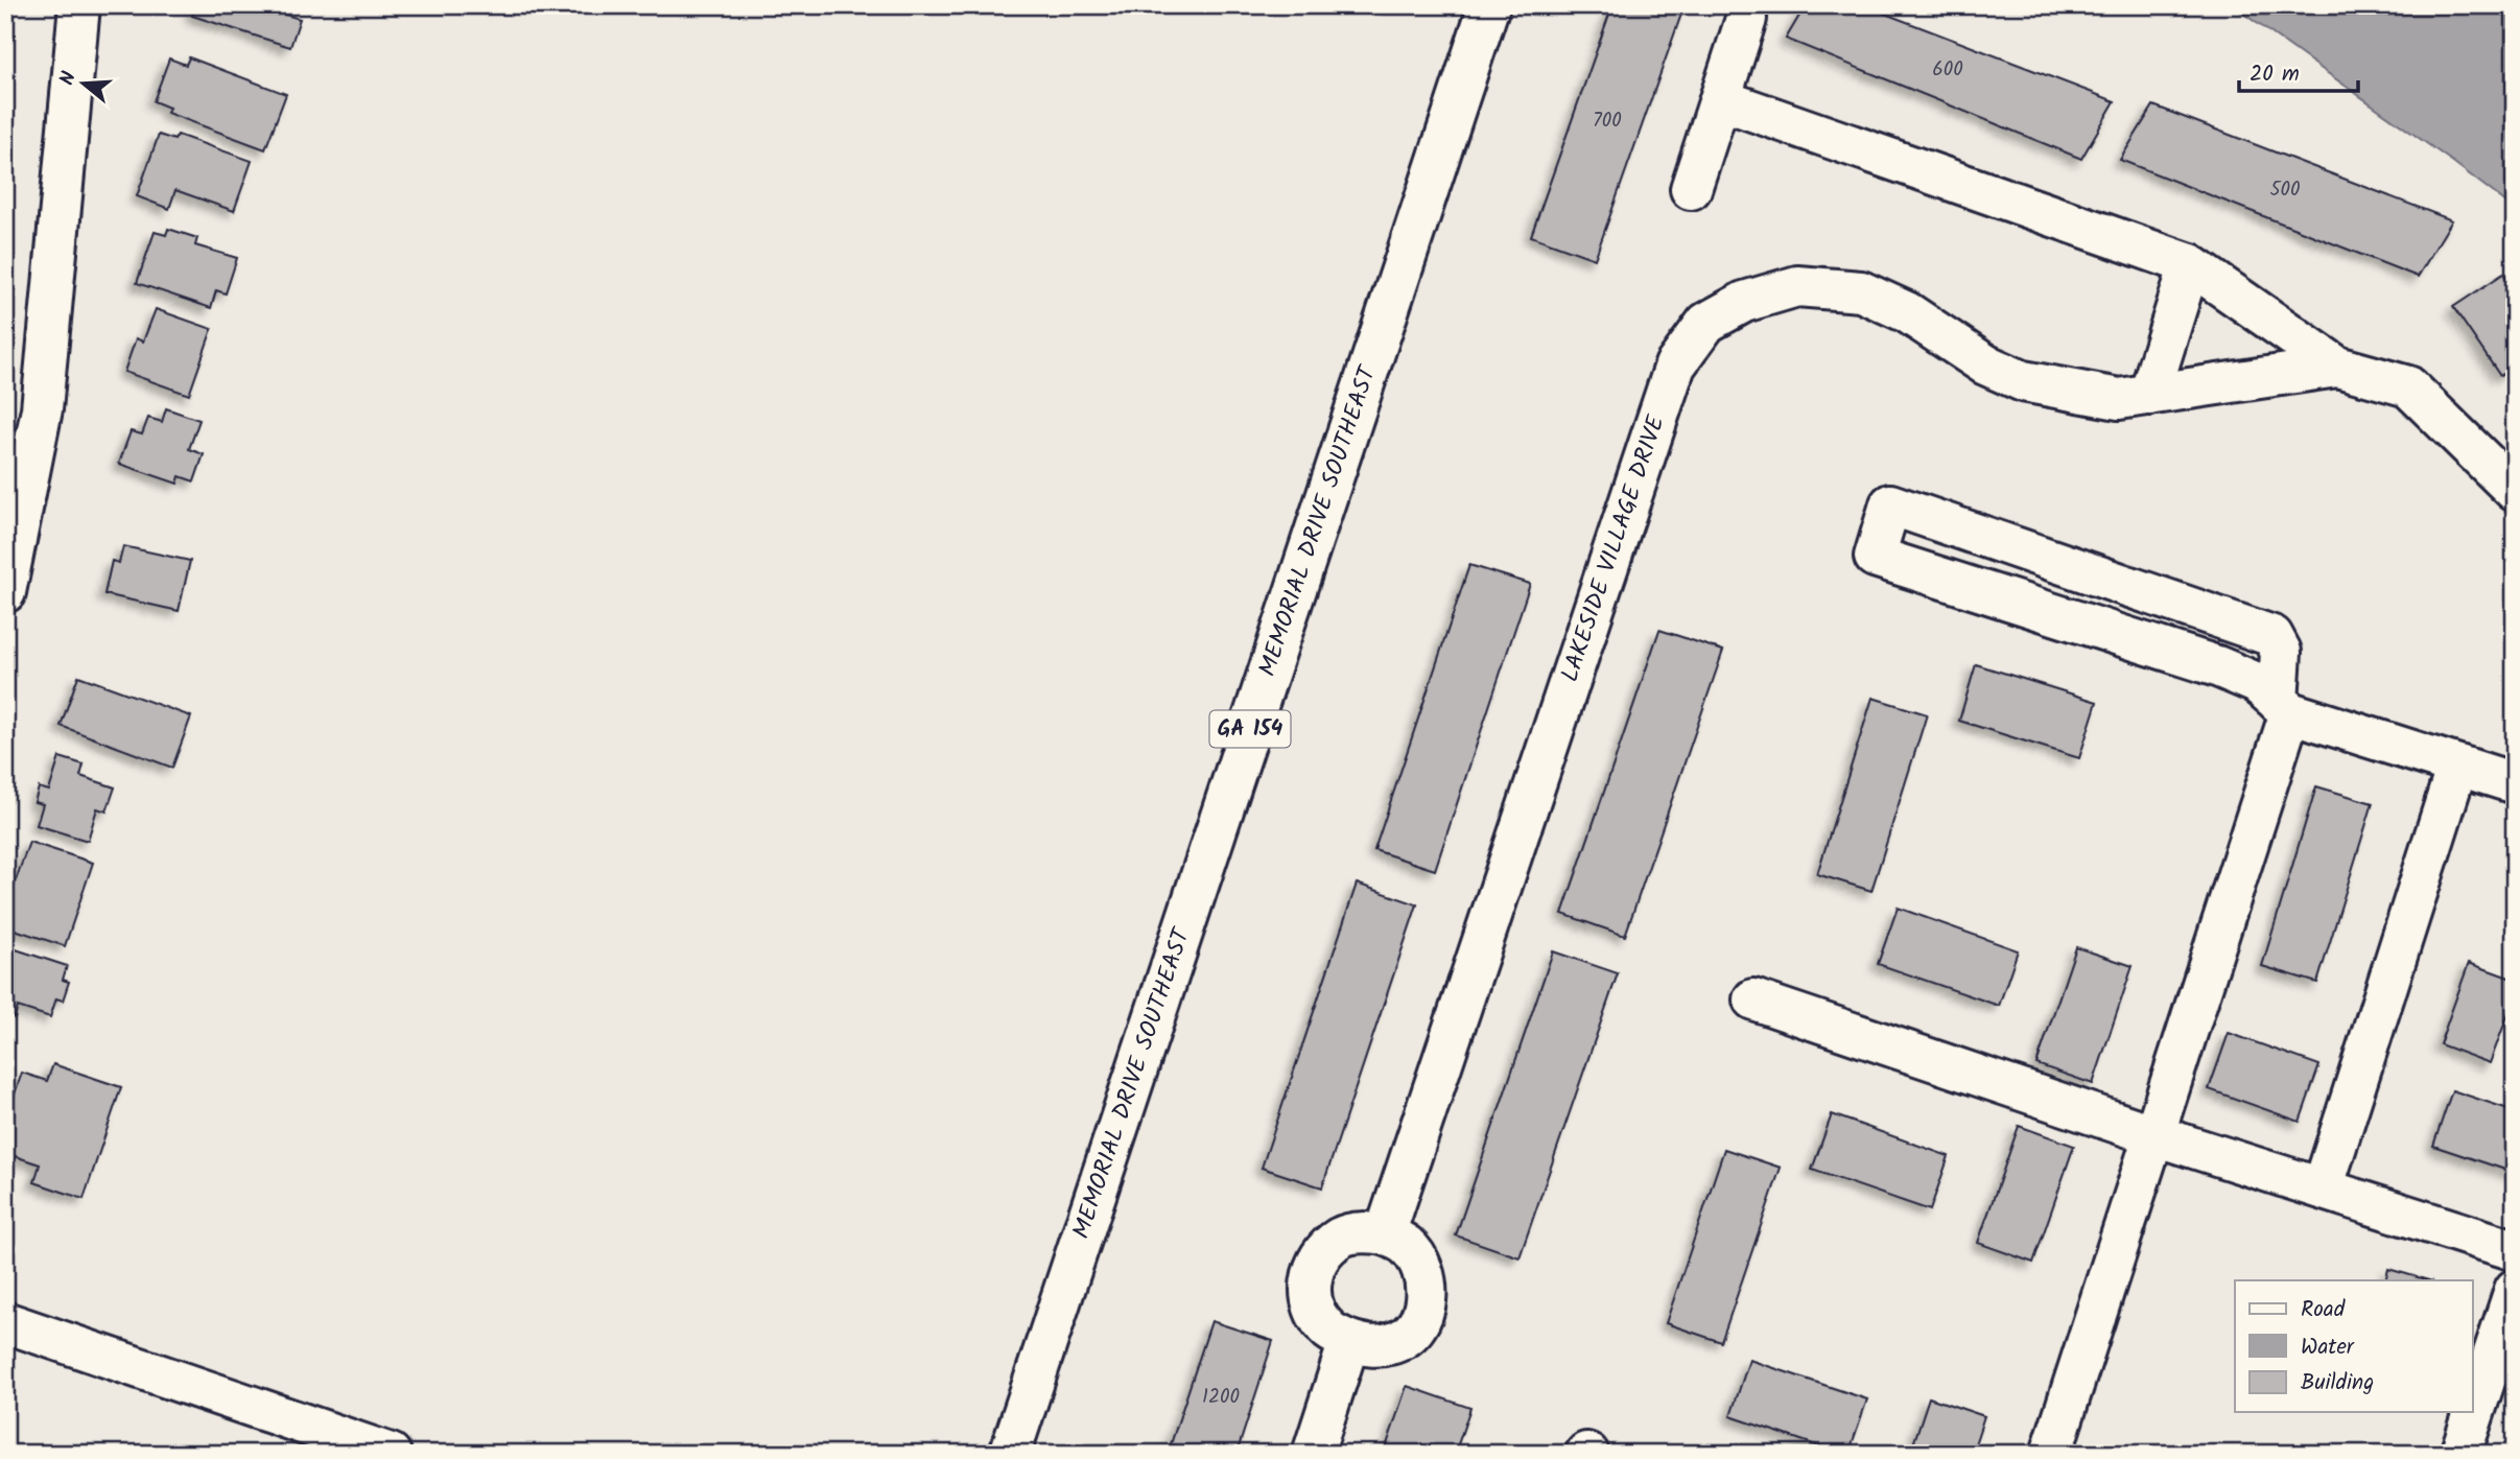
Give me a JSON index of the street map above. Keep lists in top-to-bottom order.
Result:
{
  "streets": {
    "street": ["MEMORIAL DRIVE SOUTHEAST", "LAKESIDE VILLAGE DRIVE", "GA 154"]
  },
  "house_numbers": [
    "600",
    "700",
    "500",
    "1200"
  ],
  "legend": ["Road", "Water", "Building"],
  "scale_bar": "20 m",
  "north": "left"
}
